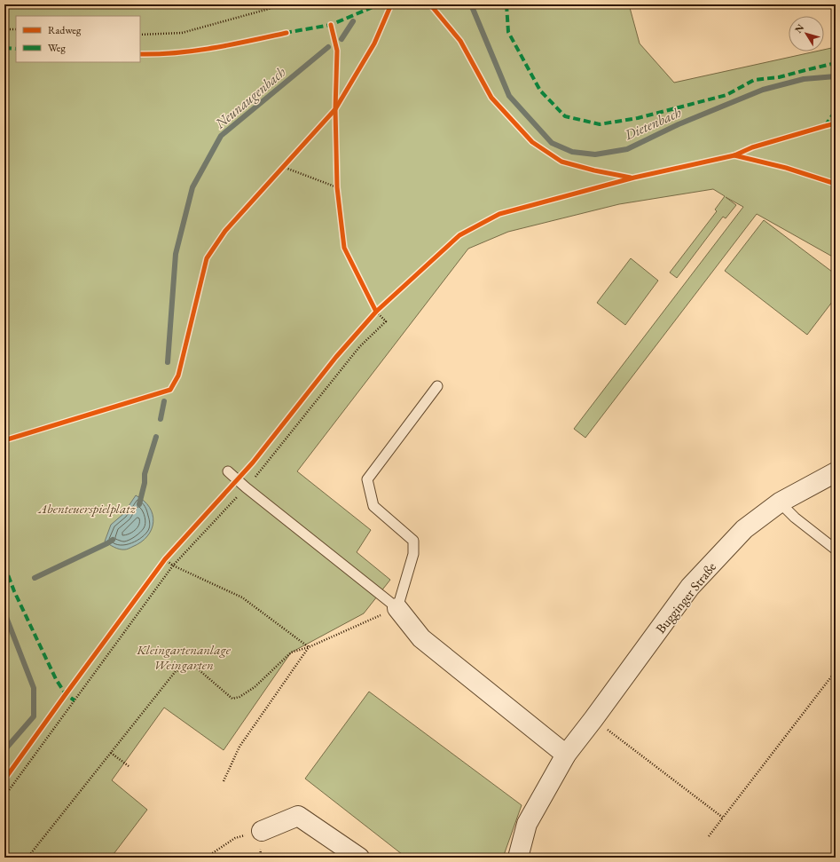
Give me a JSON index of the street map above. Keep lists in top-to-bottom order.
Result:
{
  "streets": {
    "street": ["Bugginger Straße"]
  },
  "water": ["Neunaugenbach", "Dietenbach"],
  "parks": ["Abenteuerspielplatz", "Kleingartenanlage Weingarten"],
  "legend": ["Radweg", "Weg"],
  "north": "top left"
}
